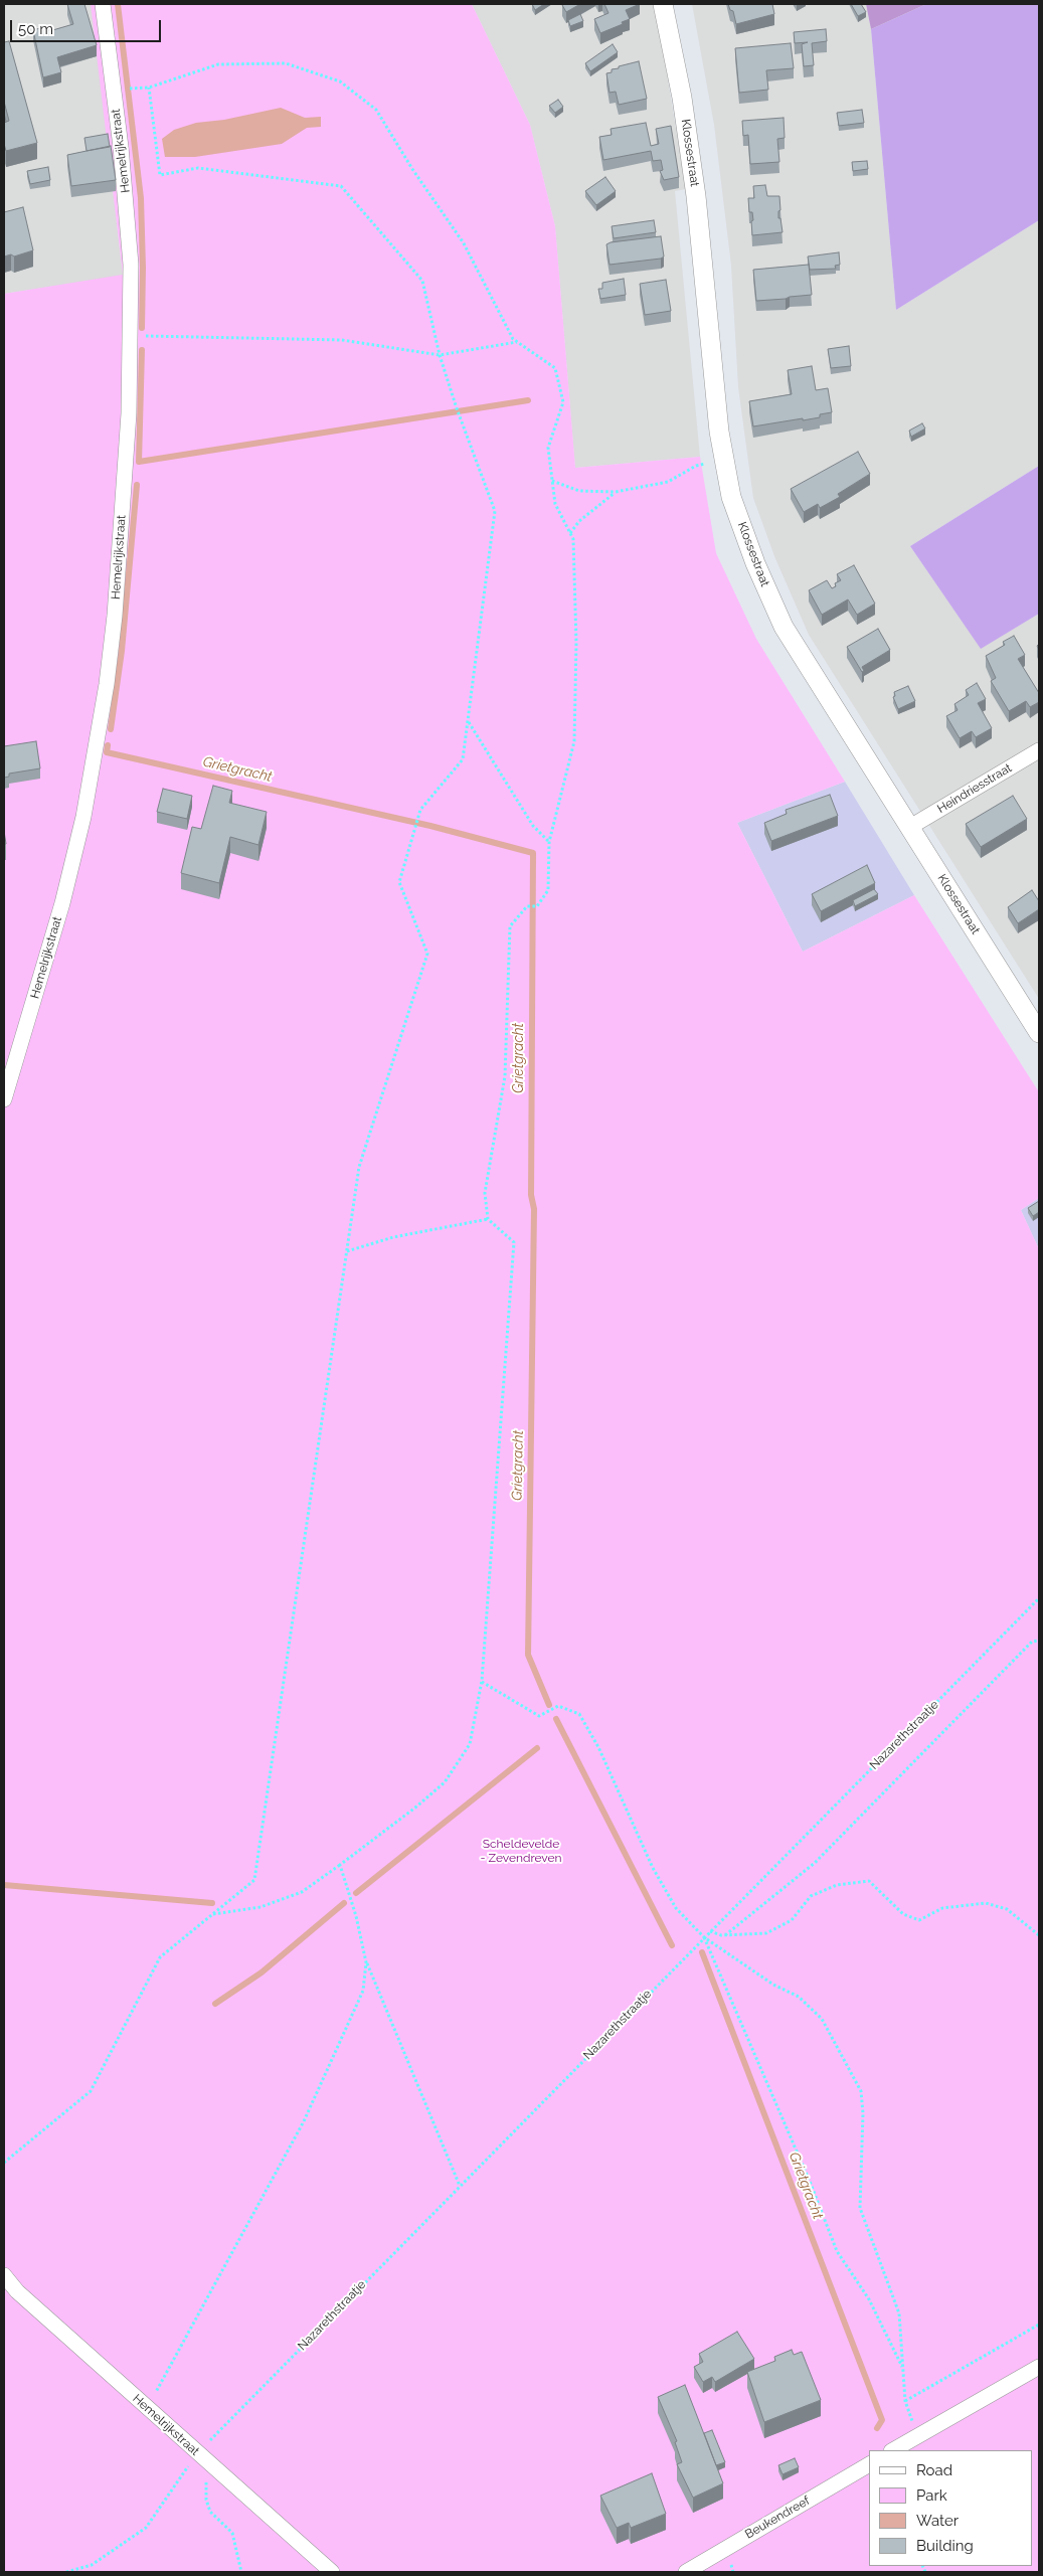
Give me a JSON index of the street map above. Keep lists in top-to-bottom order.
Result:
{
  "streets": {
    "street": [
      "Hemelrijkstraat",
      "Klossestraat",
      "Heindriesstraat",
      "Beukendreef"
    ],
    "path": ["Nazarethstraatje"]
  },
  "crossings": [
    ["Hemelrijkstraat", "Nazarethstraatje"],
    ["Klossestraat", "Heindriesstraat"]
  ],
  "water": ["Grietgracht"],
  "parks": ["Scheldevelde - Zevendreven"],
  "legend": [
    "Road",
    "Park",
    "Water",
    "Building"
  ],
  "scale_bar": "50 m"
}
